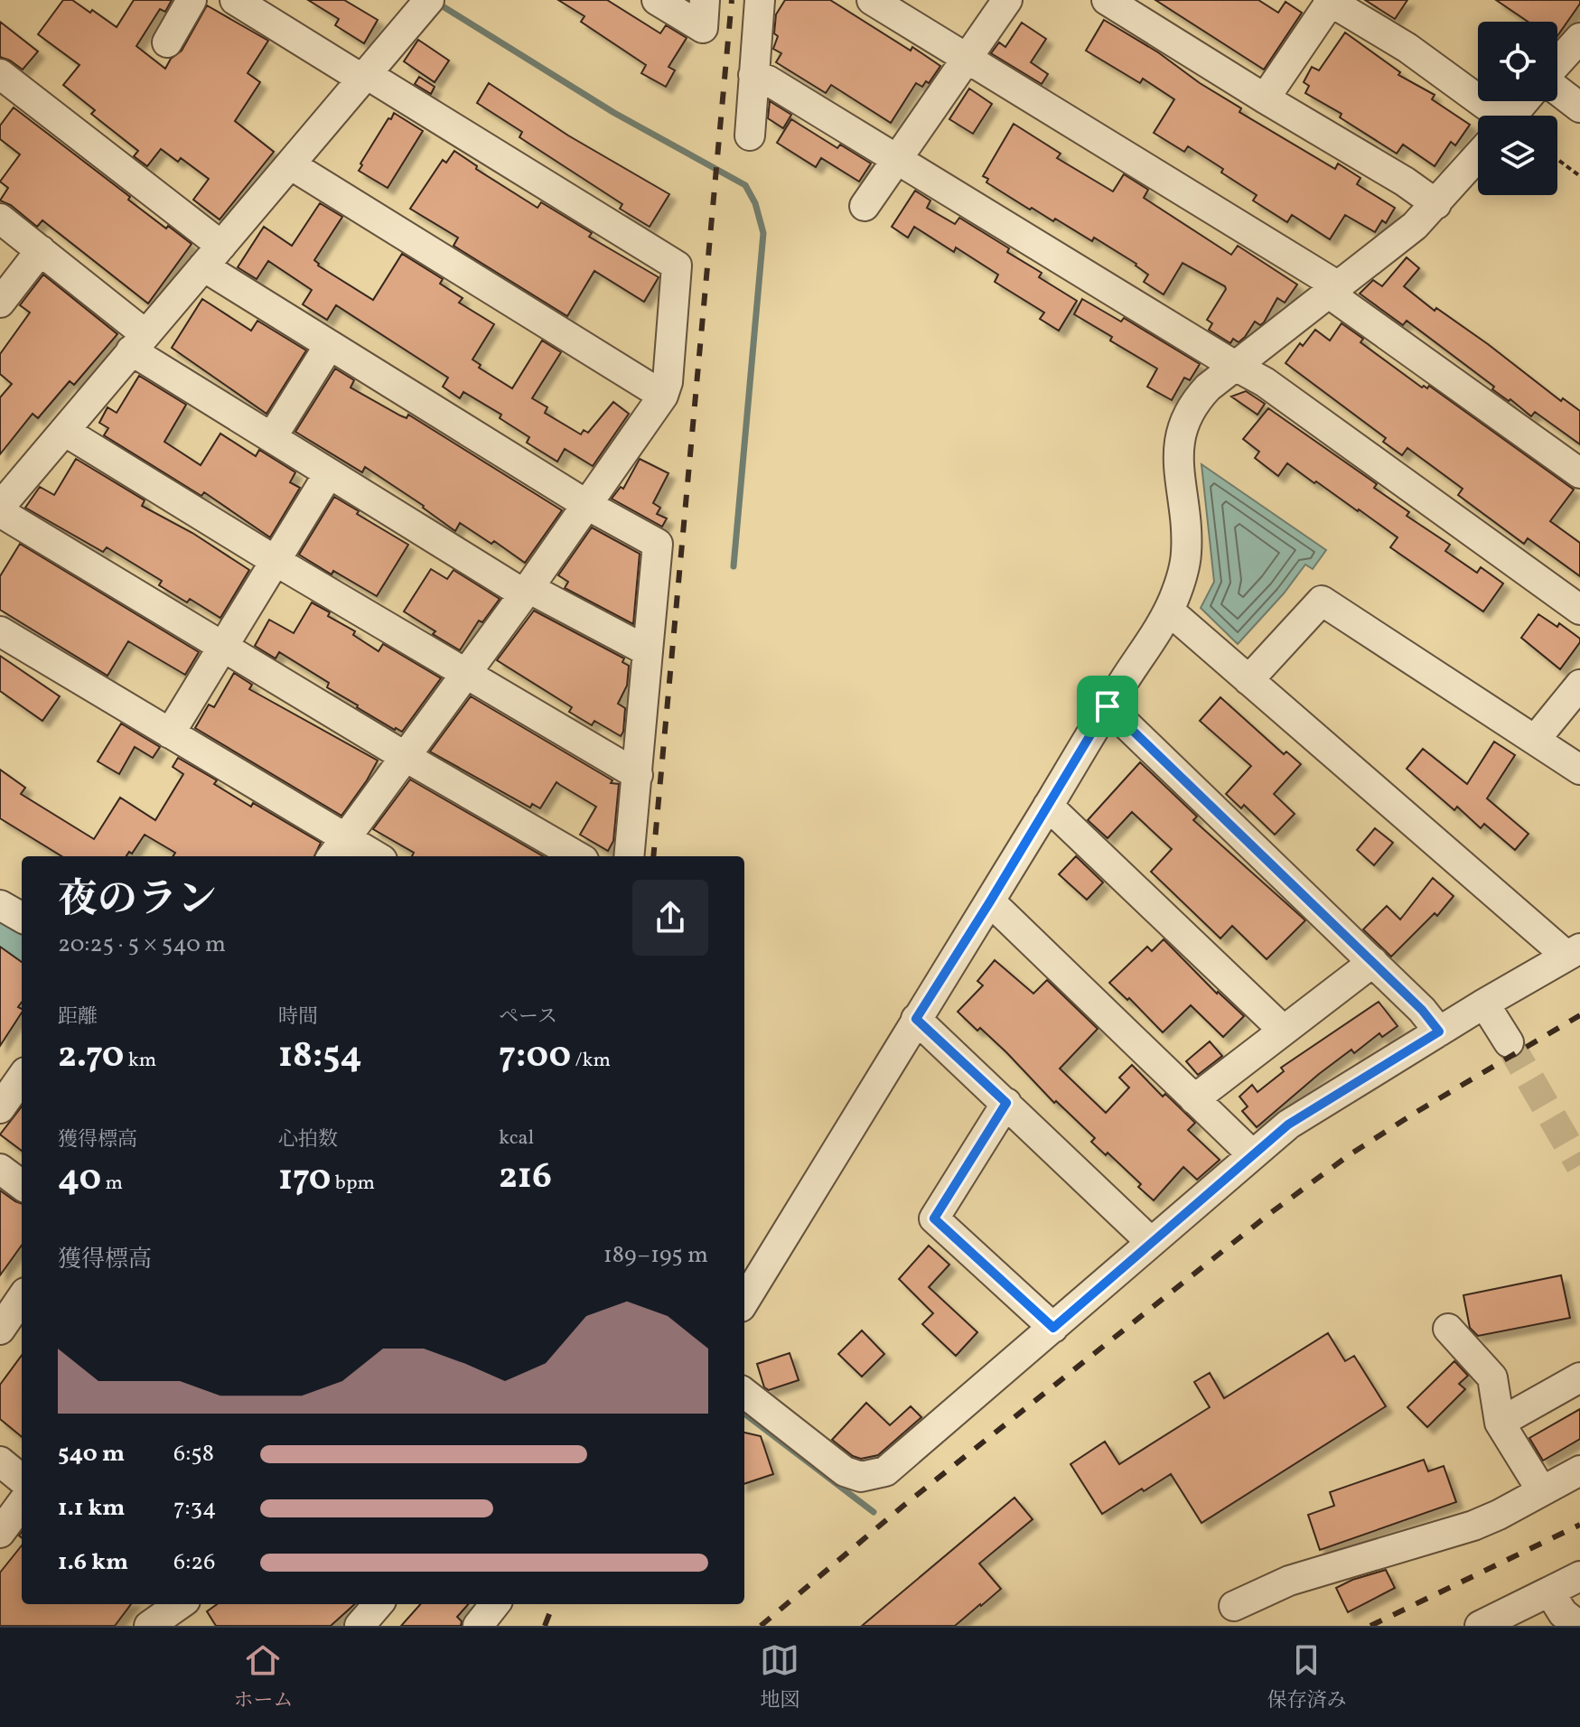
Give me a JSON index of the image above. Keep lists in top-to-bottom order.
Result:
{
  "page": {
    "heading": ["夜のラン", "20:25 · 5 × 540 m"],
    "stats": [
      ["距離", "2.70 km"],
      ["時間", "18:54"],
      ["ペース", "7:00 /km"],
      ["獲得標高", "40 m"],
      ["心拍数", "170 bpm"],
      ["kcal", "216"]
    ],
    "chart": ["獲得標高", "189–195 m"],
    "list": [
      {
        "name": "540 m",
        "note": "6:58"
      },
      {
        "name": "1.1 km",
        "note": "7:34"
      },
      {
        "name": "1.6 km",
        "note": "6:26"
      }
    ],
    "tabs": ["ホーム", "地図", "保存済み"]
  }
}
